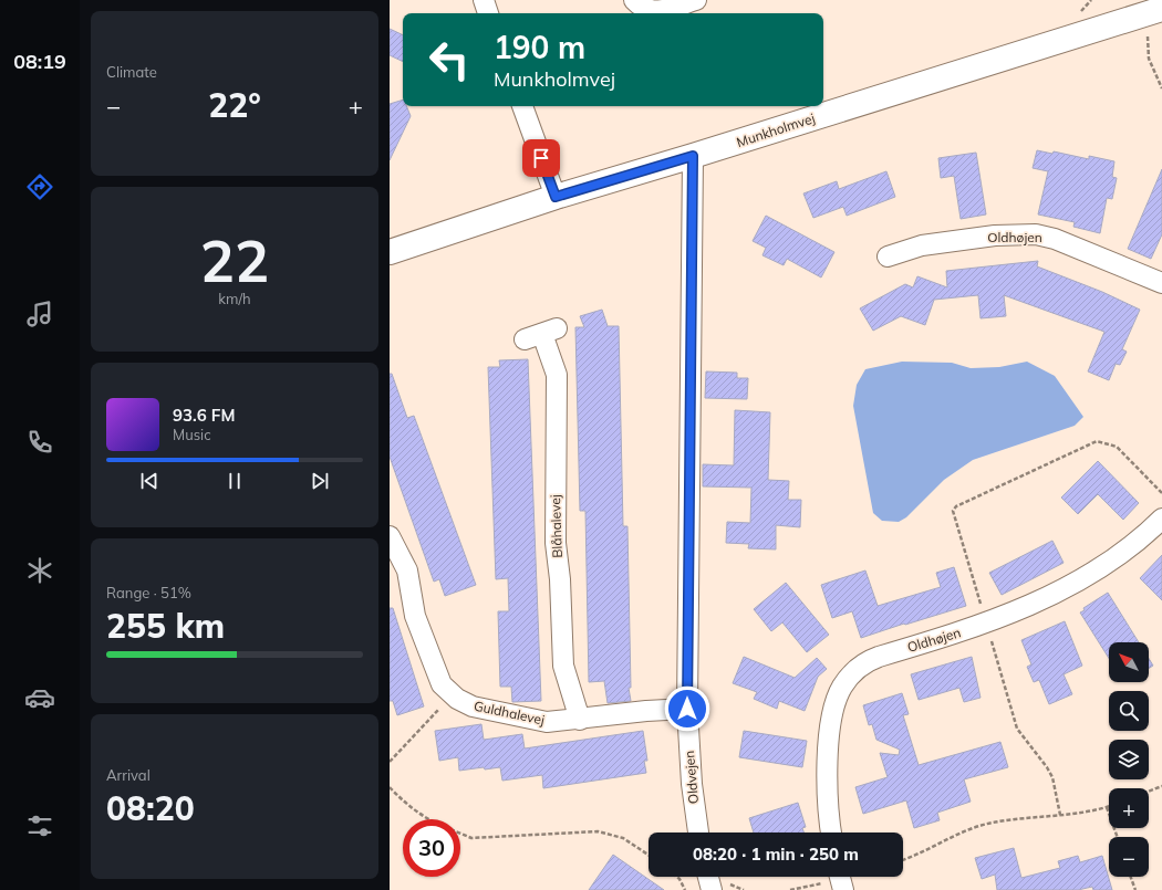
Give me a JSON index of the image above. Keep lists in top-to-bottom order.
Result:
{
  "streets": {
    "street": [
      "Munkholmvej",
      "Oldhøjen",
      "Blåhalevej",
      "Guldhalevej",
      "Oldvejen"
    ]
  },
  "crossings": [
    ["Munkholmvej", "Oldvejen"],
    ["Blåhalevej", "Guldhalevej"],
    ["Guldhalevej", "Oldvejen"]
  ],
  "north": "top left",
  "page": {
    "tabs": "08:19",
    "tile": [
      "Climate",
      ["22", "km/h"],
      ["Range · 51%", "255 km"],
      ["Arrival", "08:20"]
    ],
    "turn": ["190 m", "Munkholmvej"],
    "heat": ["−", "22°", "+"],
    "song": ["93.6 FM", "Music"],
    "map_buttons": ["+", "−"],
    "limit": "30",
    "trip": "08:20 · 1 min · 250 m"
  }
}
